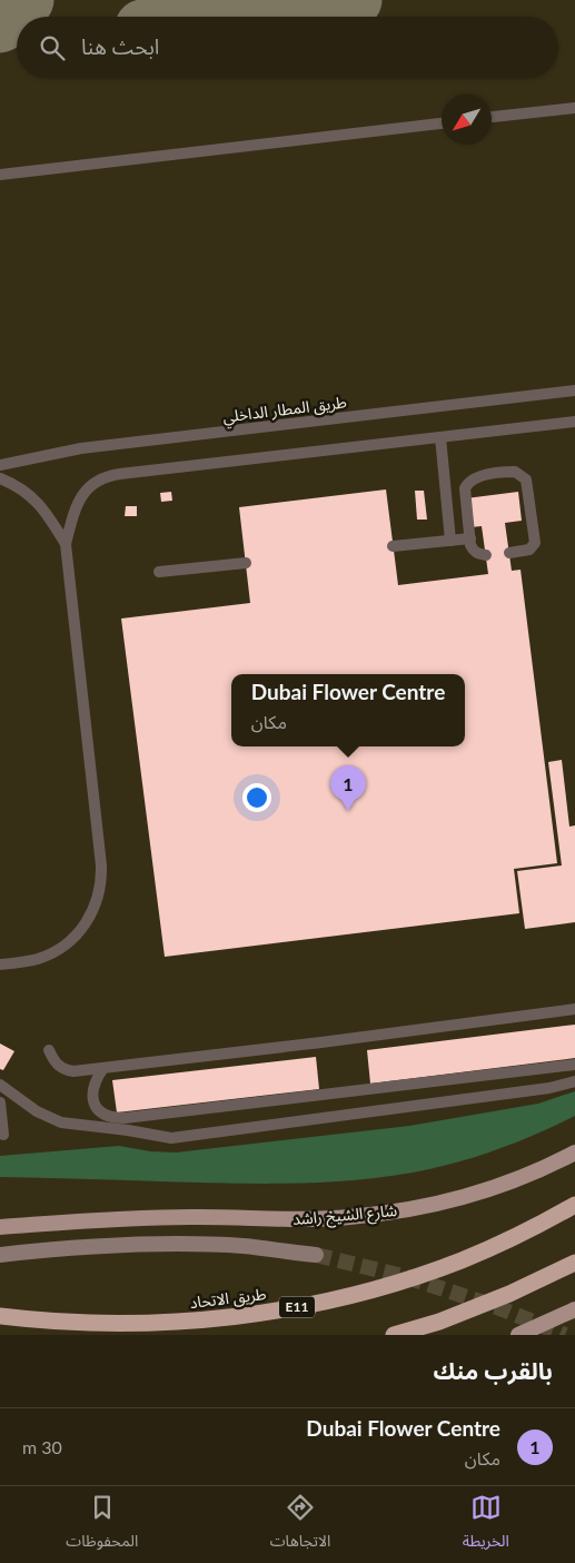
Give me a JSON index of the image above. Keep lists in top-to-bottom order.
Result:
{
  "streets": {
    "highway": ["طريق الاتحاد", "E11"],
    "main road": ["شارع الشيخ راشد"],
    "lane": ["طريق المطار الداخلي"]
  },
  "north": "bottom left",
  "page": {
    "search": "ابحث هنا",
    "popup": ["Dubai Flower Centre", "مكان"],
    "pins": "1",
    "heading": "بالقرب منك",
    "list": [
      {
        "mark": "1",
        "name": "Dubai Flower Centre",
        "note": "مكان",
        "value": "30 m"
      }
    ],
    "nav": ["الخريطة", "الاتجاهات", "المحفوظات"]
  }
}
